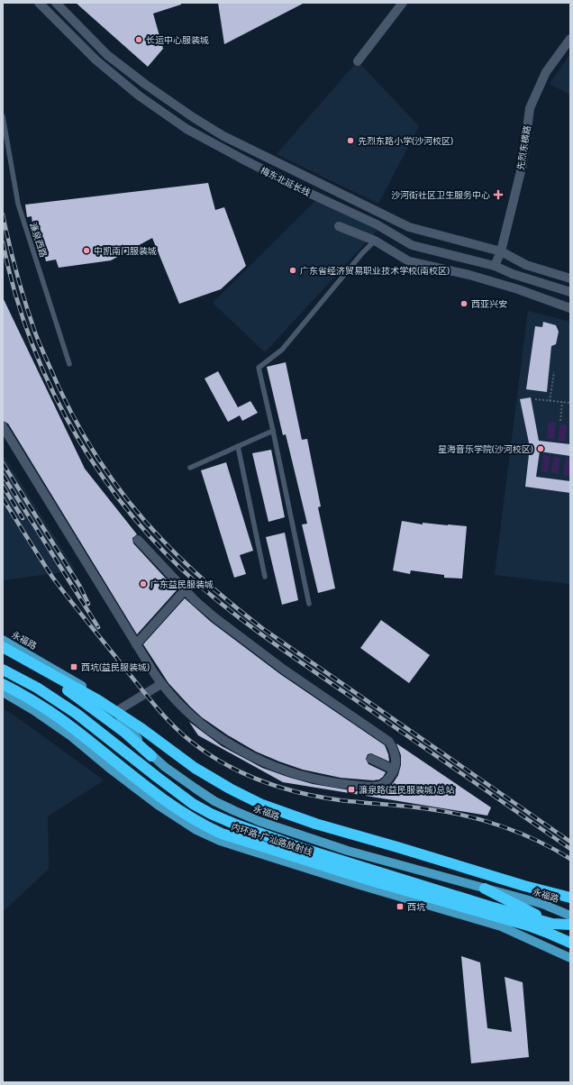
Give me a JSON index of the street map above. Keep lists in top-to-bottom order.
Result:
{
  "streets": {
    "highway": ["内环路-广汕路放射线"],
    "main road": ["永福路"],
    "street": ["先烈东横路", "梅东北延长线"],
    "lane": ["濂泉西路"]
  },
  "crossings": [
    ["先烈东横路", "梅东北延长线"]
  ],
  "places": {
    "other": [
      "长运中心服装城",
      "先烈东路小学(沙河校区)",
      "中凯南门服装城",
      "广东省经济贸易职业技术学校(南校区)",
      "西亚兴安",
      "星海音乐学院(沙河校区)",
      "广东益民服装城"
    ],
    "health": ["沙河街社区卫生服务中心"],
    "transit": ["西坑(益民服装城)", "濂泉路(益民服装城)总站", "西坑"]
  }
}
